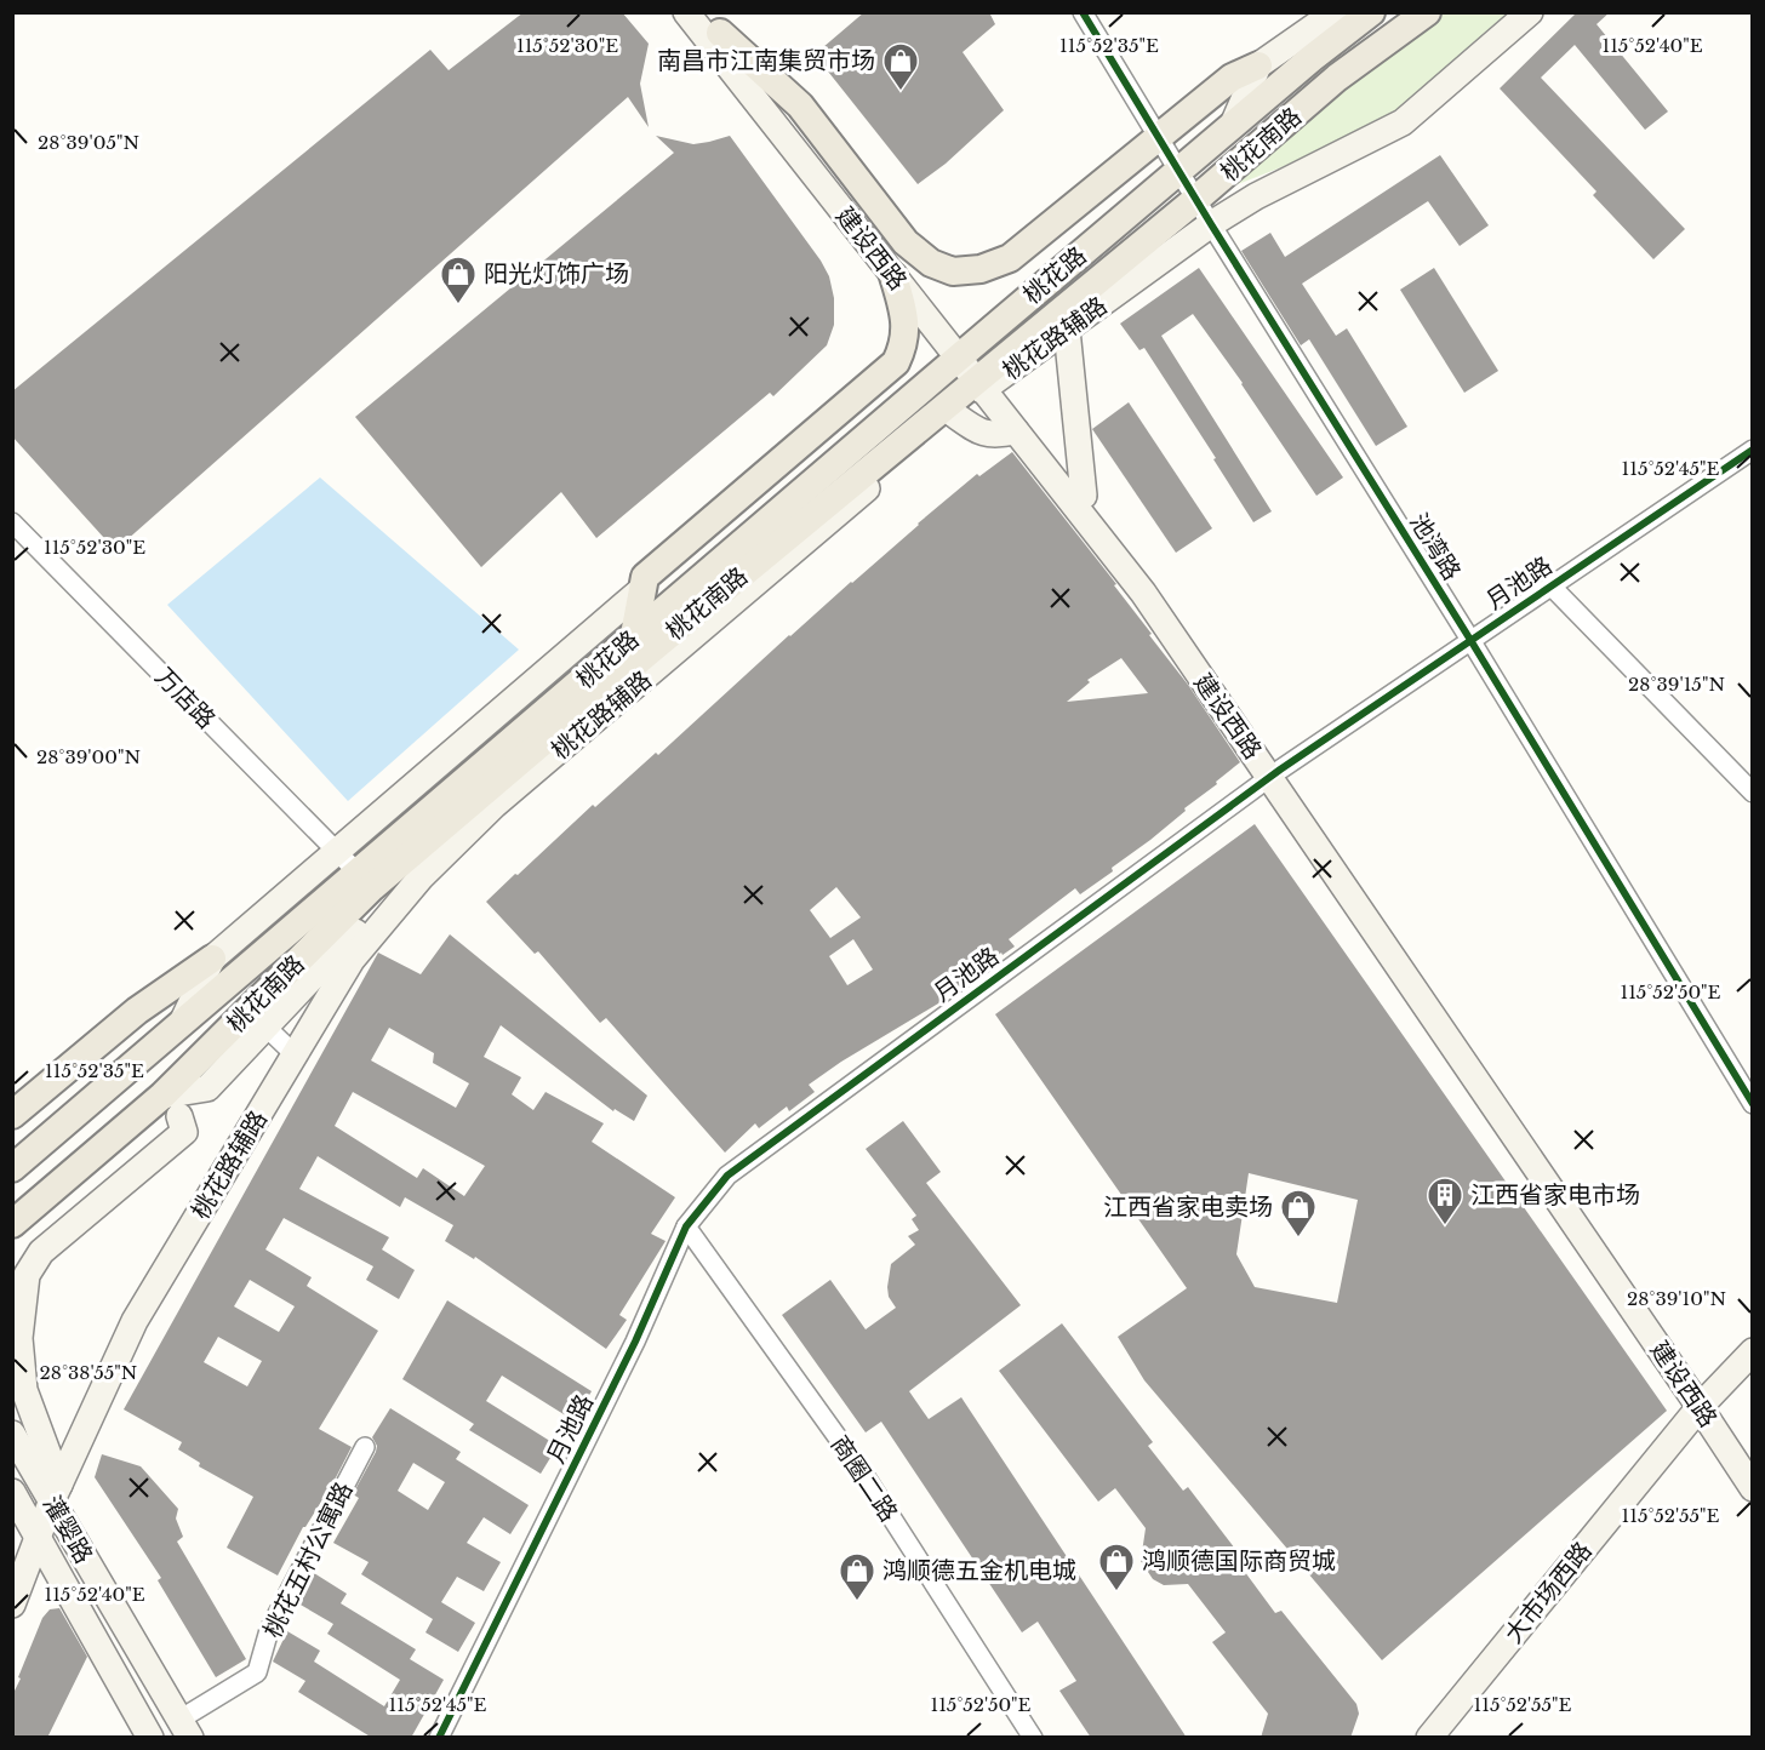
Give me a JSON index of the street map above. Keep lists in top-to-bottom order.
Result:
{
  "streets": {
    "main road": [
      "桃花南路",
      "建设西路",
      "桃花路",
      "桃花路辅路",
      "灌婴路",
      "大市场西路"
    ],
    "street": [
      "池湾路",
      "月池路",
      "万店路",
      "商圈二路",
      "桃花五村公寓路"
    ]
  },
  "crossings": [
    ["桃花南路", "建设西路"],
    ["桃花南路", "桃花路"],
    ["桃花南路", "桃花路辅路"],
    ["桃花南路", "池湾路"],
    ["建设西路", "桃花路"],
    ["建设西路", "桃花路辅路"],
    ["建设西路", "月池路"],
    ["建设西路", "大市场西路"],
    ["桃花路", "池湾路"],
    ["桃花路", "万店路"],
    ["桃花路辅路", "池湾路"],
    ["桃花路辅路", "灌婴路"],
    ["池湾路", "月池路"],
    ["月池路", "商圈二路"],
    ["灌婴路", "桃花五村公寓路"]
  ],
  "places": {
    "shop": [
      "南昌市江南集贸市场",
      "阳光灯饰广场",
      "江西省家电卖场",
      "鸿顺德国际商贸城",
      "鸿顺德五金机电城"
    ],
    "building": ["江西省家电市场"]
  },
  "coordinates": [
    "115°52'30\"E",
    "115°52'35\"E",
    "115°52'40\"E",
    "28°39'05\"N",
    "115°52'45\"E",
    "28°39'15\"N",
    "28°39'00\"N",
    "115°52'50\"E",
    "28°39'10\"N",
    "28°38'55\"N",
    "115°52'55\"E"
  ]
}
